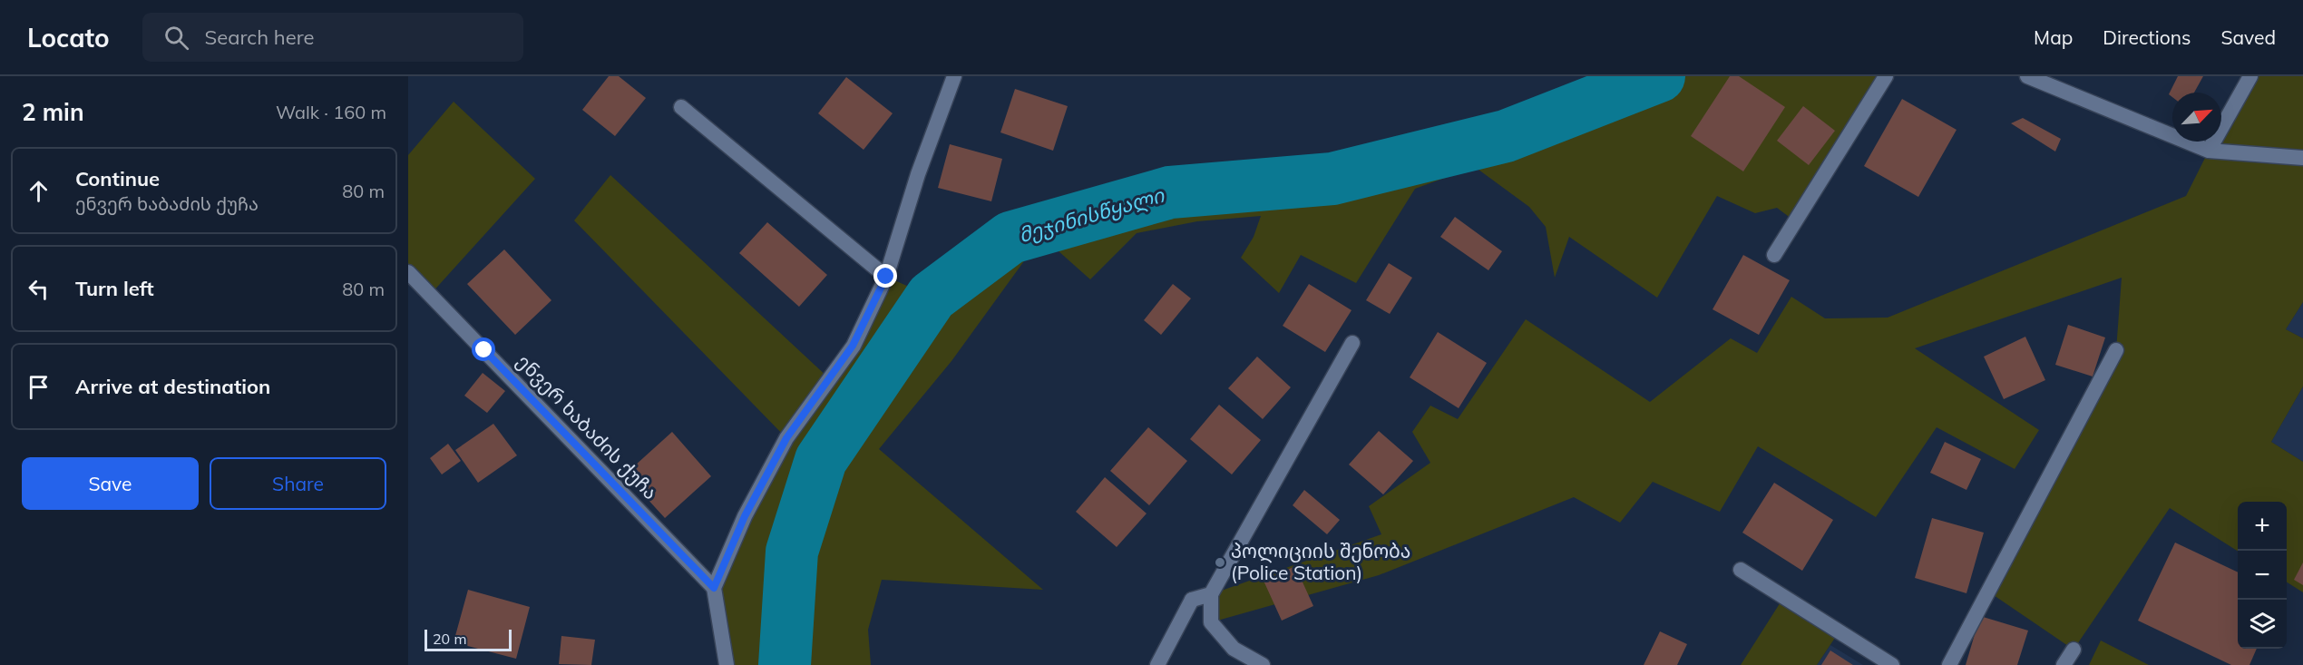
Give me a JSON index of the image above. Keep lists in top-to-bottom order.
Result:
{
  "streets": {
    "street": ["ენვერ ხაბაძის ქუჩა"]
  },
  "water": ["მეჯინისწყალი"],
  "places": ["პოლიციის შენობა (Police Station)"],
  "scale_bar": "20 m",
  "north": "top right",
  "page": {
    "header": "Locato",
    "search": "Search here",
    "nav": ["Map", "Directions", "Saved"],
    "heading": ["2 min", "Walk · 160 m"],
    "list": [
      ["Continue", "ენვერ ხაბაძის ქუჩა", "80 m"],
      ["Turn left", "80 m"],
      "Arrive at destination"
    ],
    "buttons": ["Save", "Share"],
    "map_buttons": ["+", "−"],
    "scale": "20 m"
  }
}
